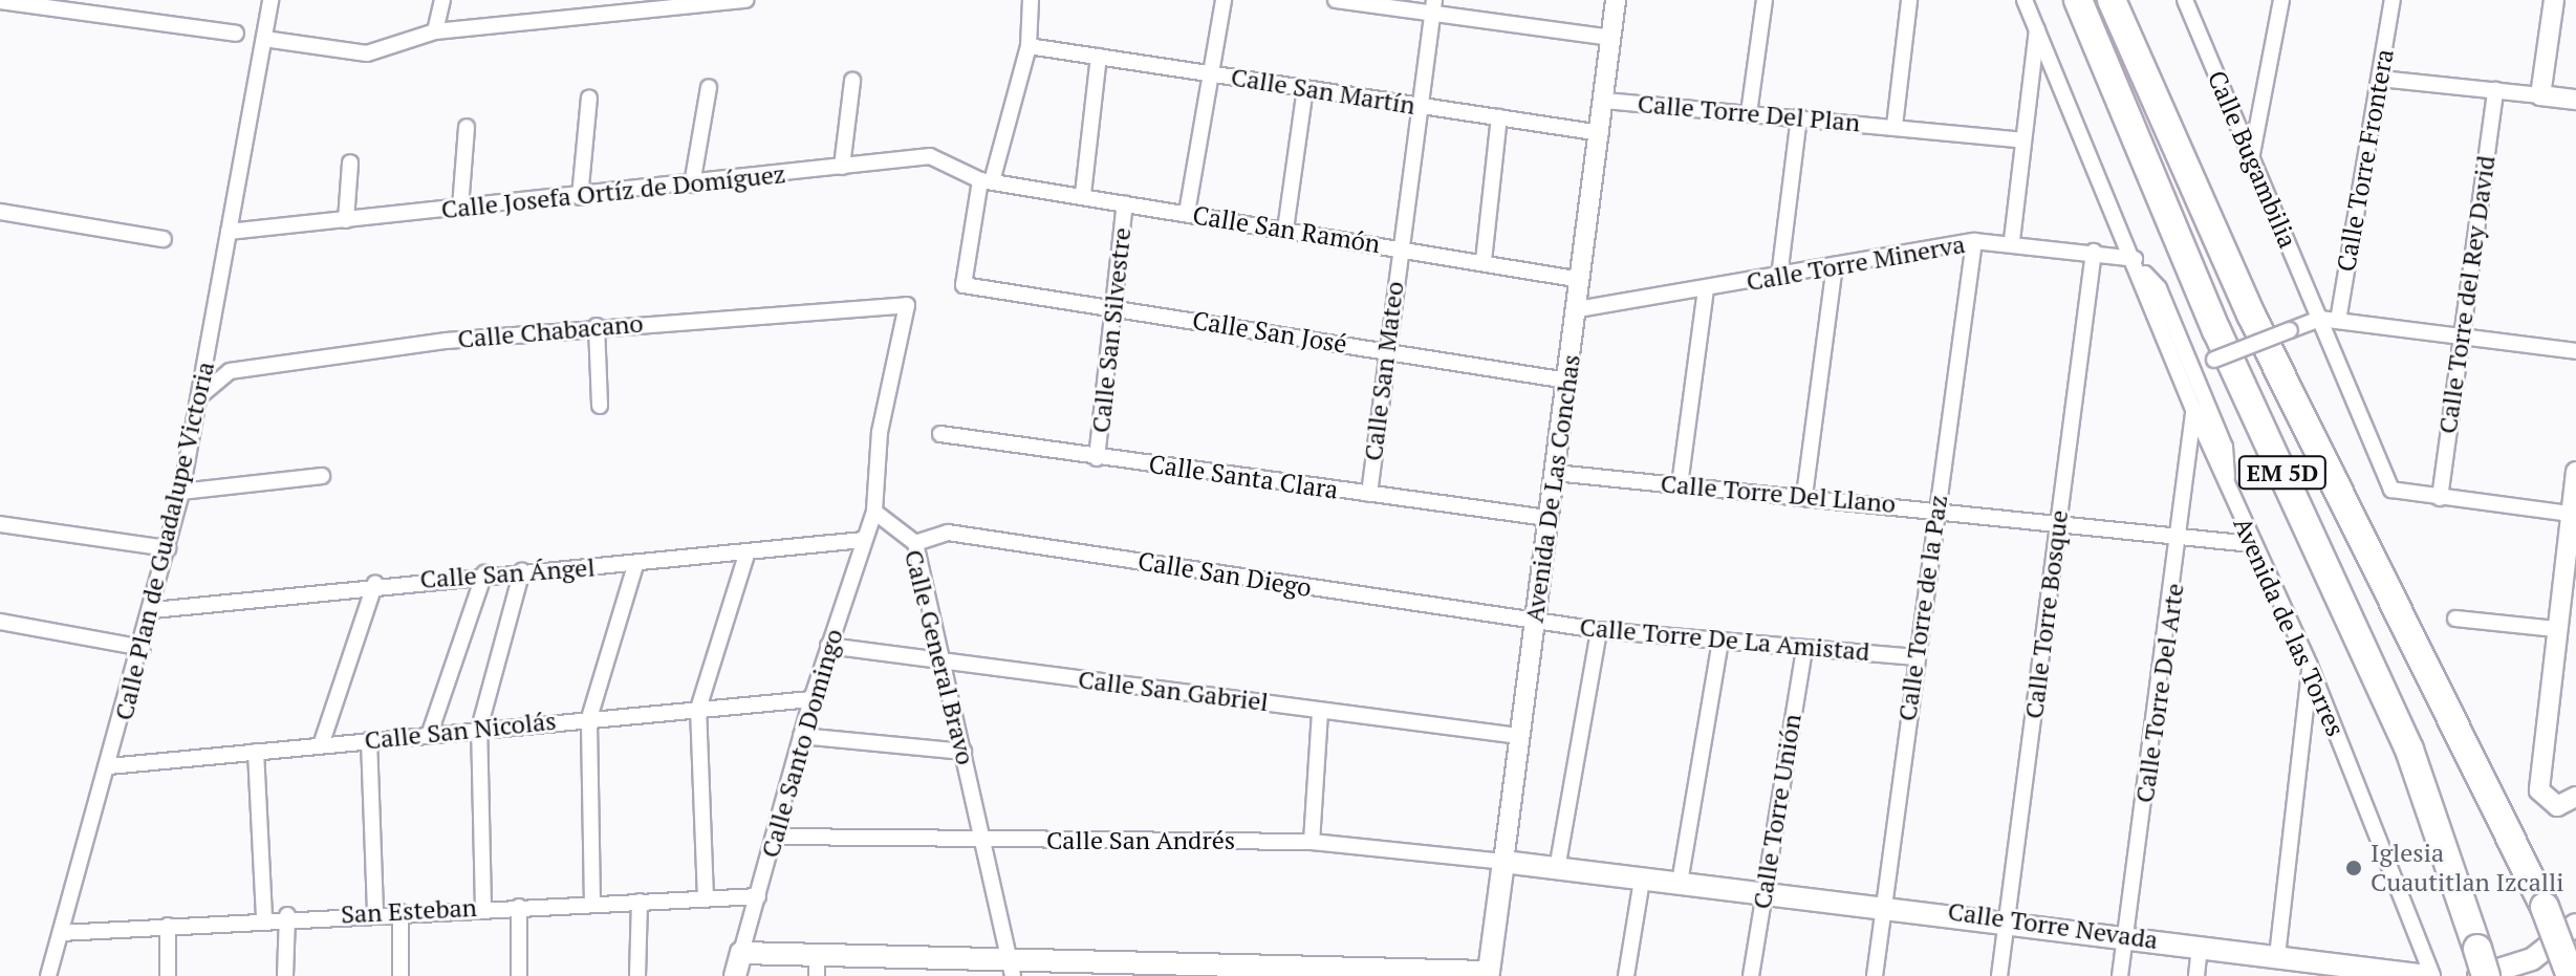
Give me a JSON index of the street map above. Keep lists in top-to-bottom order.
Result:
{
  "streets": {
    "highway": ["EM 5D"],
    "main road": ["Avenida De Las Conchas", "Calle Santo Domingo", "Calle Torre Nevada"],
    "street": [
      "Calle San Martín",
      "Calle Torre Del Plan",
      "Calle Bugambilia",
      "Calle Torre Frontera",
      "Calle Josefa Ortíz de Domíguez",
      "Calle San Ramón",
      "Calle Torre Minerva",
      "Calle Torre del Rey David",
      "Calle San Silvestre",
      "Calle Chabacano",
      "Calle San José",
      "Calle San Mateo",
      "Calle Santa Clara",
      "Calle Torre Del Llano",
      "Calle Plan de Guadalupe Victoria",
      "Calle San Ángel",
      "Calle San Diego",
      "Calle Torre de la Paz",
      "Calle Torre Bosque",
      "Avenida de las Torres",
      "Calle Torre De La Amistad",
      "Calle General Bravo",
      "Calle San Gabriel",
      "Calle Torre Del Arte",
      "Calle San Nicolás",
      "Calle Torre Unión",
      "Calle San Andrés",
      "San Esteban"
    ]
  },
  "crossings": [
    ["Calle San Martín", "Calle San Mateo"],
    ["Calle San Martín", "Avenida De Las Conchas"],
    ["Calle Torre Del Plan", "Avenida De Las Conchas"],
    ["Calle Bugambilia", "Calle Torre del Rey David"],
    ["Calle Josefa Ortíz de Domíguez", "Calle San Ramón"],
    ["Calle Josefa Ortíz de Domíguez", "Calle San José"],
    ["Calle Josefa Ortíz de Domíguez", "Calle Plan de Guadalupe Victoria"],
    ["Calle San Ramón", "Calle San Silvestre"],
    ["Calle San Ramón", "Calle San José"],
    ["Calle San Ramón", "Calle San Mateo"],
    ["Calle San Ramón", "Avenida De Las Conchas"],
    ["Calle Torre Minerva", "Avenida De Las Conchas"],
    ["Calle Torre Minerva", "Calle Torre de la Paz"],
    ["Calle Torre Minerva", "Calle Torre Bosque"],
    ["Calle Torre Minerva", "Avenida de las Torres"],
    ["Calle San Silvestre", "Calle San José"],
    ["Calle San Silvestre", "Calle Santa Clara"],
    ["Calle Chabacano", "Calle Plan de Guadalupe Victoria"],
    ["Calle Chabacano", "Calle General Bravo"],
    ["Calle Chabacano", "Calle Santo Domingo"],
    ["Calle San José", "Calle San Mateo"],
    ["Calle San José", "Avenida De Las Conchas"],
    ["Calle San Mateo", "Calle Santa Clara"],
    ["Calle Santa Clara", "Avenida De Las Conchas"],
    ["Avenida De Las Conchas", "Calle Torre Del Llano"],
    ["Avenida De Las Conchas", "Calle San Diego"],
    ["Avenida De Las Conchas", "Calle Torre De La Amistad"],
    ["Avenida De Las Conchas", "Calle San Gabriel"],
    ["Avenida De Las Conchas", "Calle San Andrés"],
    ["Avenida De Las Conchas", "Calle Torre Nevada"],
    ["Calle Torre Del Llano", "Calle Torre de la Paz"],
    ["Calle Torre Del Llano", "Calle Torre Bosque"],
    ["Calle Torre Del Llano", "Avenida de las Torres"],
    ["Calle Torre Del Llano", "Calle Torre Del Arte"],
    ["Calle Plan de Guadalupe Victoria", "Calle San Ángel"],
    ["Calle Plan de Guadalupe Victoria", "Calle San Nicolás"],
    ["Calle Plan de Guadalupe Victoria", "San Esteban"],
    ["Calle San Ángel", "Calle Santo Domingo"],
    ["Calle San Diego", "Calle Torre De La Amistad"],
    ["Calle San Diego", "Calle General Bravo"],
    ["Calle Torre de la Paz", "Calle Torre De La Amistad"],
    ["Calle Torre de la Paz", "Calle Torre Nevada"],
    ["Calle Torre Bosque", "Calle Torre Nevada"],
    ["Avenida de las Torres", "Calle Torre Del Arte"],
    ["Avenida de las Torres", "Calle Torre Nevada"],
    ["Calle Torre De La Amistad", "Calle Torre Unión"],
    ["Calle General Bravo", "Calle San Gabriel"],
    ["Calle General Bravo", "Calle Santo Domingo"],
    ["Calle General Bravo", "Calle San Andrés"],
    ["Calle San Gabriel", "Calle Santo Domingo"],
    ["Calle Torre Del Arte", "Calle Torre Nevada"],
    ["Calle San Nicolás", "Calle Santo Domingo"],
    ["Calle Santo Domingo", "Calle San Andrés"],
    ["Calle Santo Domingo", "San Esteban"],
    ["Calle Torre Unión", "Calle Torre Nevada"],
    ["Calle San Andrés", "Calle Torre Nevada"]
  ],
  "places": ["Iglesia Cuautitlan Izcalli"]
}
